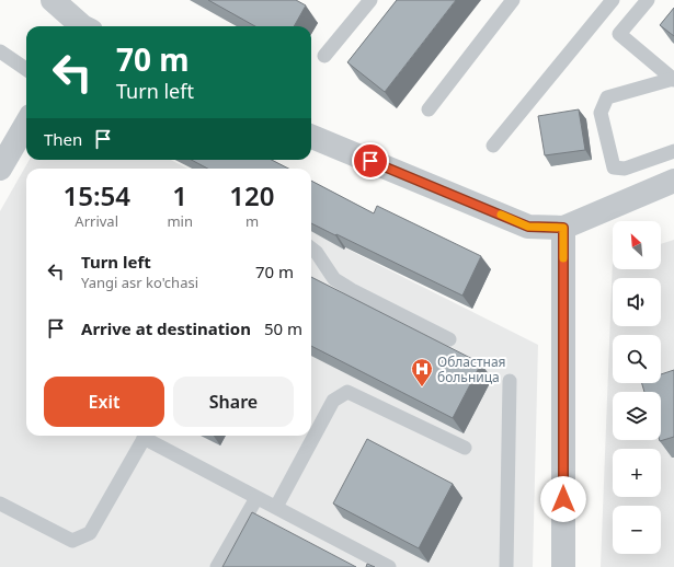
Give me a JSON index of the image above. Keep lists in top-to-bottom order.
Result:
{
  "places": {
    "hospital": ["Областная больница"]
  },
  "north": "top left",
  "page": {
    "turn": ["70 m", "Turn left"],
    "then": "Then",
    "eta": [
      "15:54",
      "Arrival",
      "1",
      "min",
      "120",
      "m"
    ],
    "map_buttons": ["+", "−"],
    "list": [
      {
        "name": "Turn left",
        "note": "Yangi asr ko'chasi",
        "value": "70 m"
      },
      {
        "name": "Arrive at destination",
        "value": "50 m"
      }
    ],
    "buttons": ["Exit", "Share"]
  }
}
